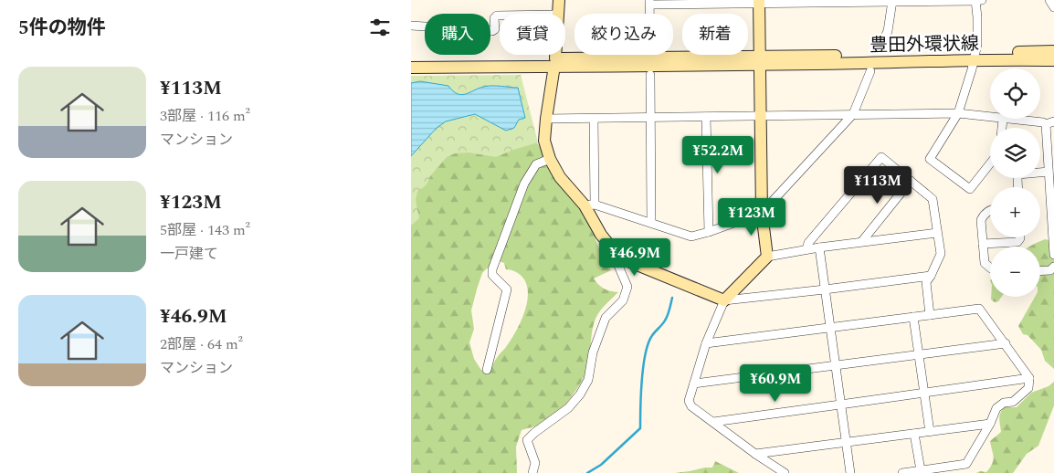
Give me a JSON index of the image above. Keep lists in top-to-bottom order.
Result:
{
  "streets": {
    "street": ["豊田外環状線"]
  },
  "page": {
    "heading": "5件の物件",
    "chip": [
      "購入",
      "賃貸",
      "絞り込み",
      "新着"
    ],
    "list": [
      {
        "name": "¥113M",
        "note": "3部屋 · 116 m² · マンション"
      },
      {
        "name": "¥123M",
        "note": "5部屋 · 143 m² · 一戸建て"
      },
      {
        "name": "¥46.9M",
        "note": "2部屋 · 64 m² · マンション"
      }
    ],
    "map_buttons": ["+", "−"],
    "price": [
      "¥52.2M",
      "¥113M",
      "¥123M",
      "¥46.9M",
      "¥60.9M"
    ]
  }
}
